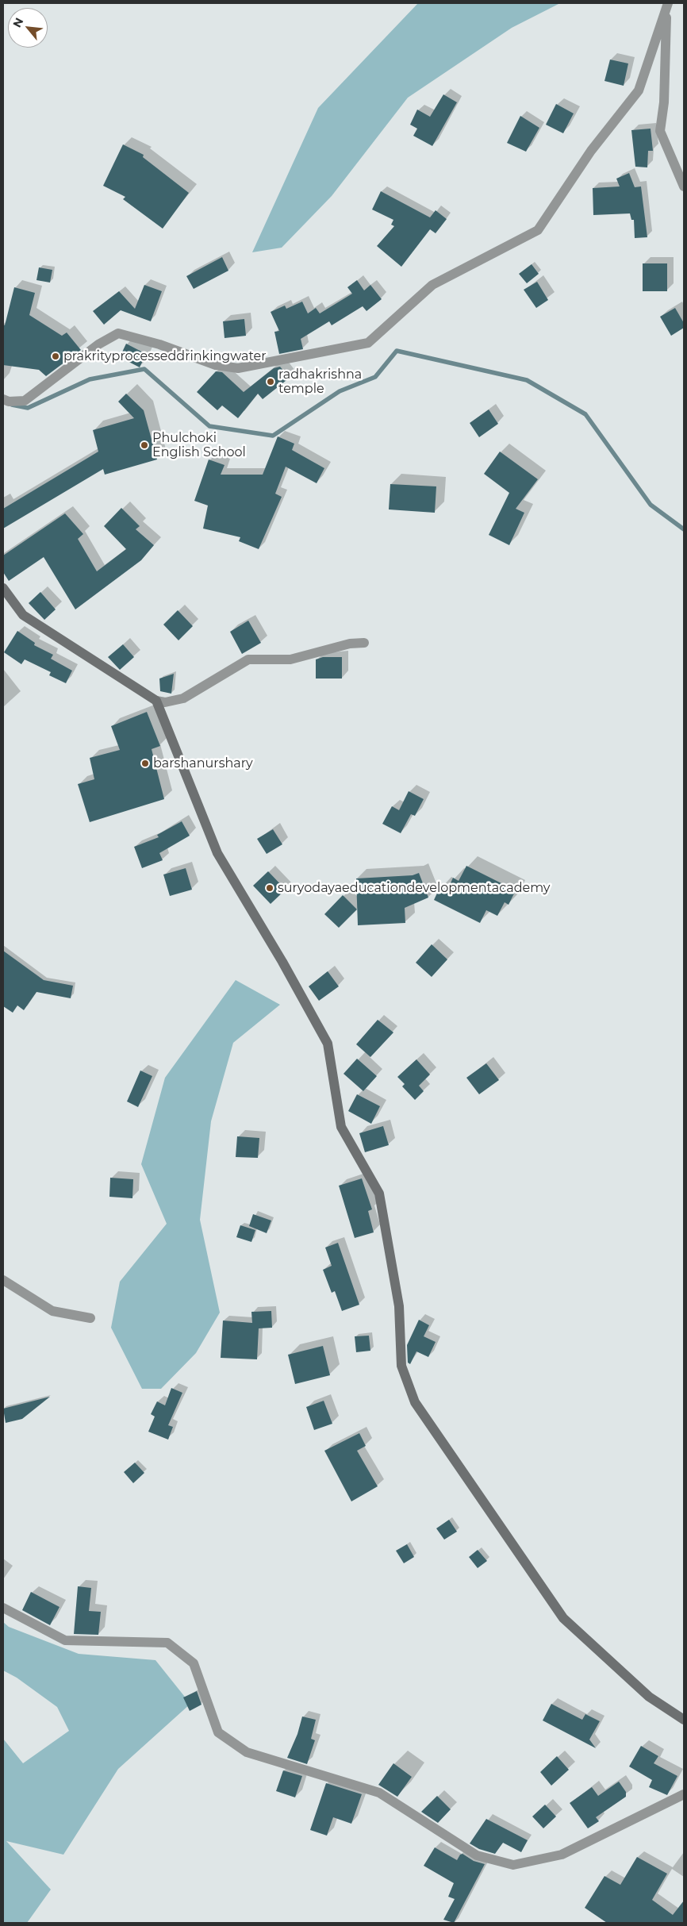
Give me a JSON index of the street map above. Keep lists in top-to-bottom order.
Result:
{
  "places": [
    "prakrityprocesseddrinkingwater",
    "radhakrishna temple",
    "Phulchoki English School",
    "barshanurshary",
    "suryodayaeducationdevelopmentacademy"
  ],
  "north": "top left"
}
